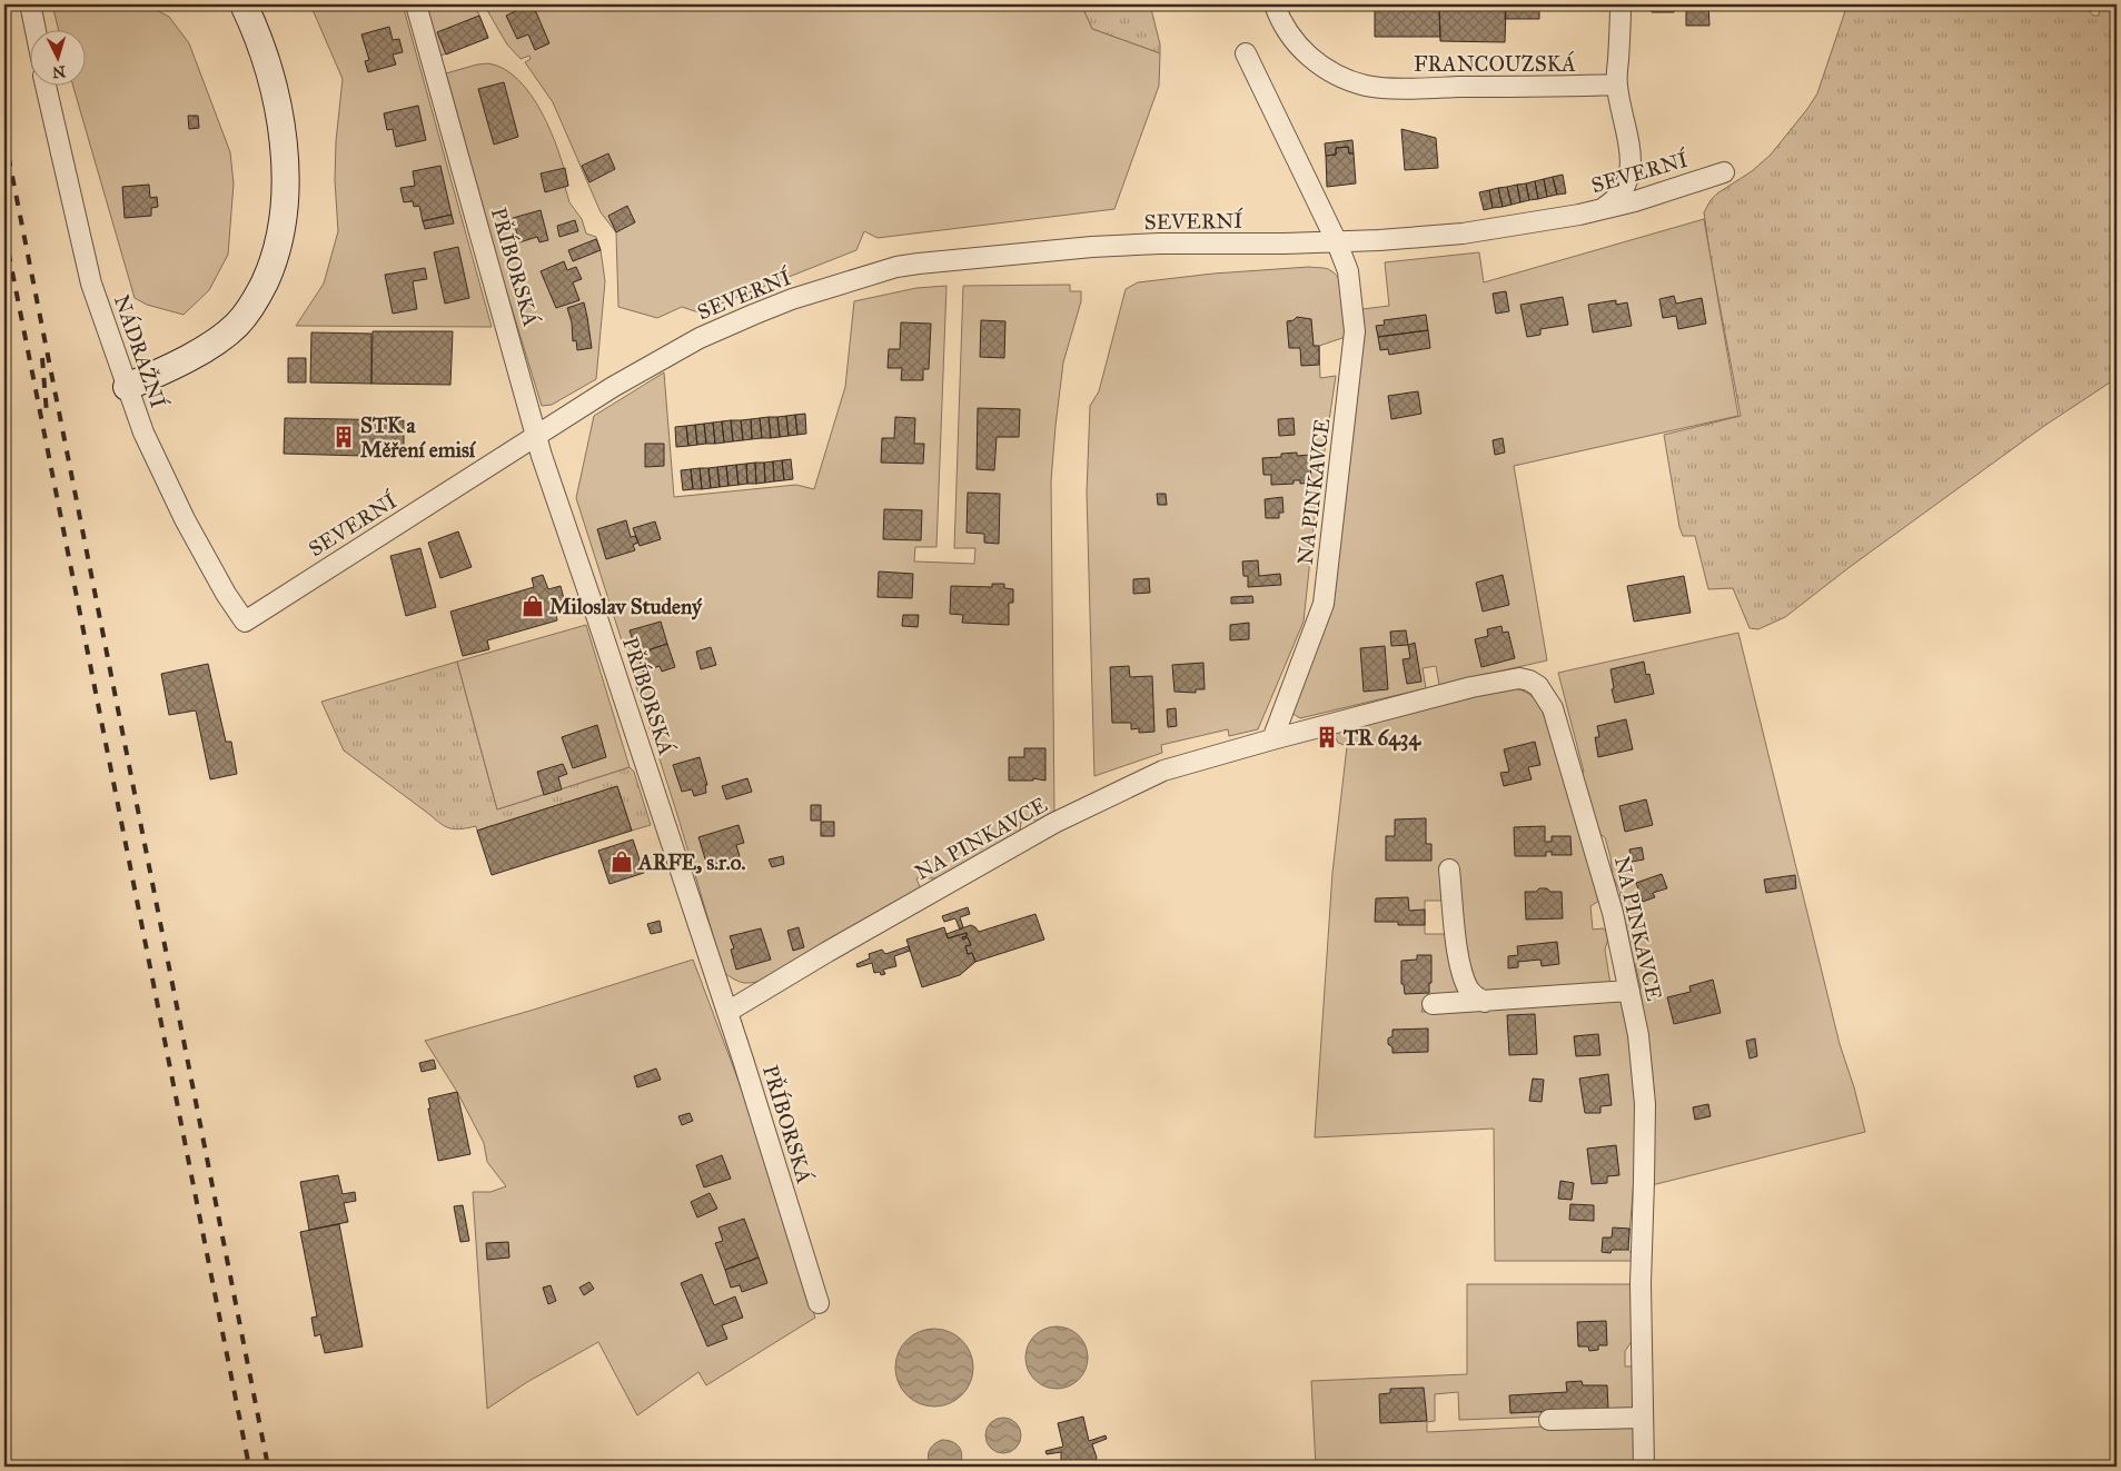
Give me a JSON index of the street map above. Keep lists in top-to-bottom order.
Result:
{
  "streets": {
    "street": [
      "FRANCOUZSKÁ",
      "SEVERNÍ",
      "PŘÍBORSKÁ",
      "NÁDRAŽNÍ",
      "NA PINKAVCE"
    ]
  },
  "crossings": [
    ["SEVERNÍ", "PŘÍBORSKÁ"],
    ["SEVERNÍ", "NÁDRAŽNÍ"],
    ["SEVERNÍ", "NA PINKAVCE"],
    ["PŘÍBORSKÁ", "NA PINKAVCE"]
  ],
  "places": {
    "building": ["STK a Měření emisí", "TR 6434"],
    "shop": ["Miloslav Studený", "ARFE, s.r.o."]
  },
  "north": "bottom"
}
